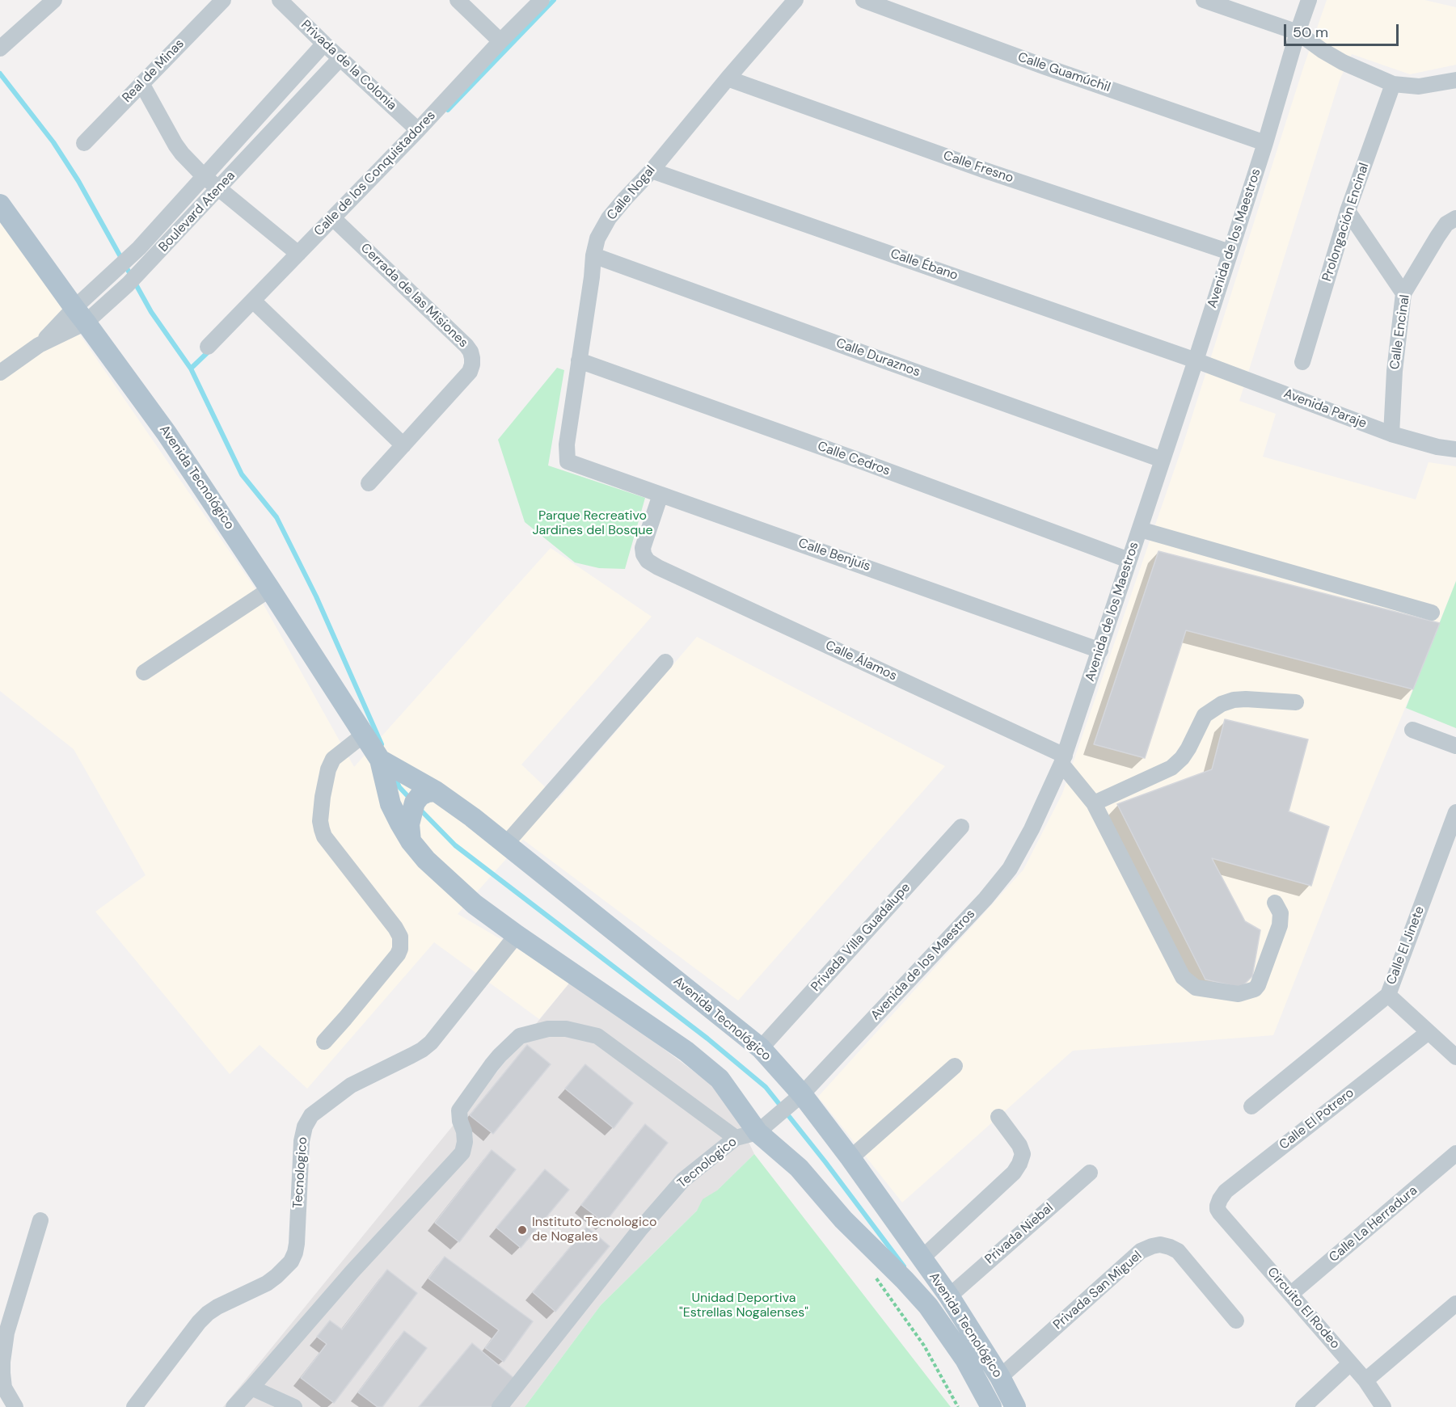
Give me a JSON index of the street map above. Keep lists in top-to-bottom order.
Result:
{
  "streets": {
    "main road": ["Avenida Tecnológico"],
    "street": [
      "Privada de la Colonia",
      "Real de Minas",
      "Calle Guamúchil",
      "Calle Fresno",
      "Calle de los Conquistadores",
      "Calle Nogal",
      "Boulevard Atenea",
      "Prolongación Encinal",
      "Avenida de los Maestros",
      "Calle Ébano",
      "Cerrada de las Misiones",
      "Calle Encinal",
      "Calle Duraznos",
      "Avenida Paraje",
      "Calle Cedros",
      "Calle Benjuís",
      "Calle Álamos",
      "Privada Villa Guadalupe",
      "Calle El Jinete",
      "Calle El Potrero",
      "Tecnologico",
      "Calle La Herradura",
      "Privada Niebal",
      "Privada San Miguel",
      "Circuito El Rodeo"
    ]
  },
  "crossings": [
    ["Privada de la Colonia", "Calle de los Conquistadores"],
    ["Privada de la Colonia", "Boulevard Atenea"],
    ["Calle Guamúchil", "Avenida de los Maestros"],
    ["Calle Fresno", "Calle Nogal"],
    ["Calle Fresno", "Avenida de los Maestros"],
    ["Calle de los Conquistadores", "Cerrada de las Misiones"],
    ["Calle Nogal", "Calle Ébano"],
    ["Calle Nogal", "Calle Duraznos"],
    ["Calle Nogal", "Calle Cedros"],
    ["Calle Nogal", "Calle Benjuís"],
    ["Boulevard Atenea", "Avenida Tecnológico"],
    ["Avenida de los Maestros", "Calle Ébano"],
    ["Avenida de los Maestros", "Calle Duraznos"],
    ["Avenida de los Maestros", "Avenida Paraje"],
    ["Avenida de los Maestros", "Calle Cedros"],
    ["Avenida de los Maestros", "Avenida Tecnológico"],
    ["Avenida de los Maestros", "Calle Benjuís"],
    ["Avenida de los Maestros", "Calle Álamos"],
    ["Avenida de los Maestros", "Tecnologico"],
    ["Calle Ébano", "Avenida Paraje"],
    ["Calle Encinal", "Avenida Paraje"],
    ["Avenida Tecnológico", "Privada Villa Guadalupe"],
    ["Avenida Tecnológico", "Tecnologico"],
    ["Avenida Tecnológico", "Privada Niebal"],
    ["Avenida Tecnológico", "Privada San Miguel"],
    ["Calle Benjuís", "Calle Álamos"],
    ["Calle El Potrero", "Circuito El Rodeo"],
    ["Calle La Herradura", "Circuito El Rodeo"]
  ],
  "parks": ["Parque Recreativo Jardines del Bosque", "Unidad Deportiva \"Estrellas Nogalenses\""],
  "places": ["Instituto Tecnologico de Nogales"],
  "scale_bar": "50 m"
}
